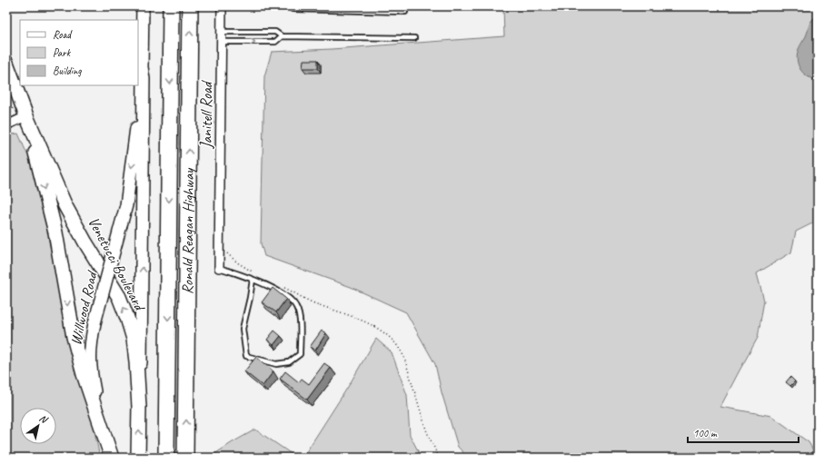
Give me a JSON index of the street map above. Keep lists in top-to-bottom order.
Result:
{
  "streets": {
    "highway": ["Ronald Reagan Highway"],
    "main road": ["Venetucci Boulevard"],
    "street": ["Janitell Road", "Willwood Road"]
  },
  "crossings": [
    ["Venetucci Boulevard", "Willwood Road"]
  ],
  "legend": ["Road", "Park", "Building"],
  "scale_bar": "100 m",
  "north": "top right"
}
